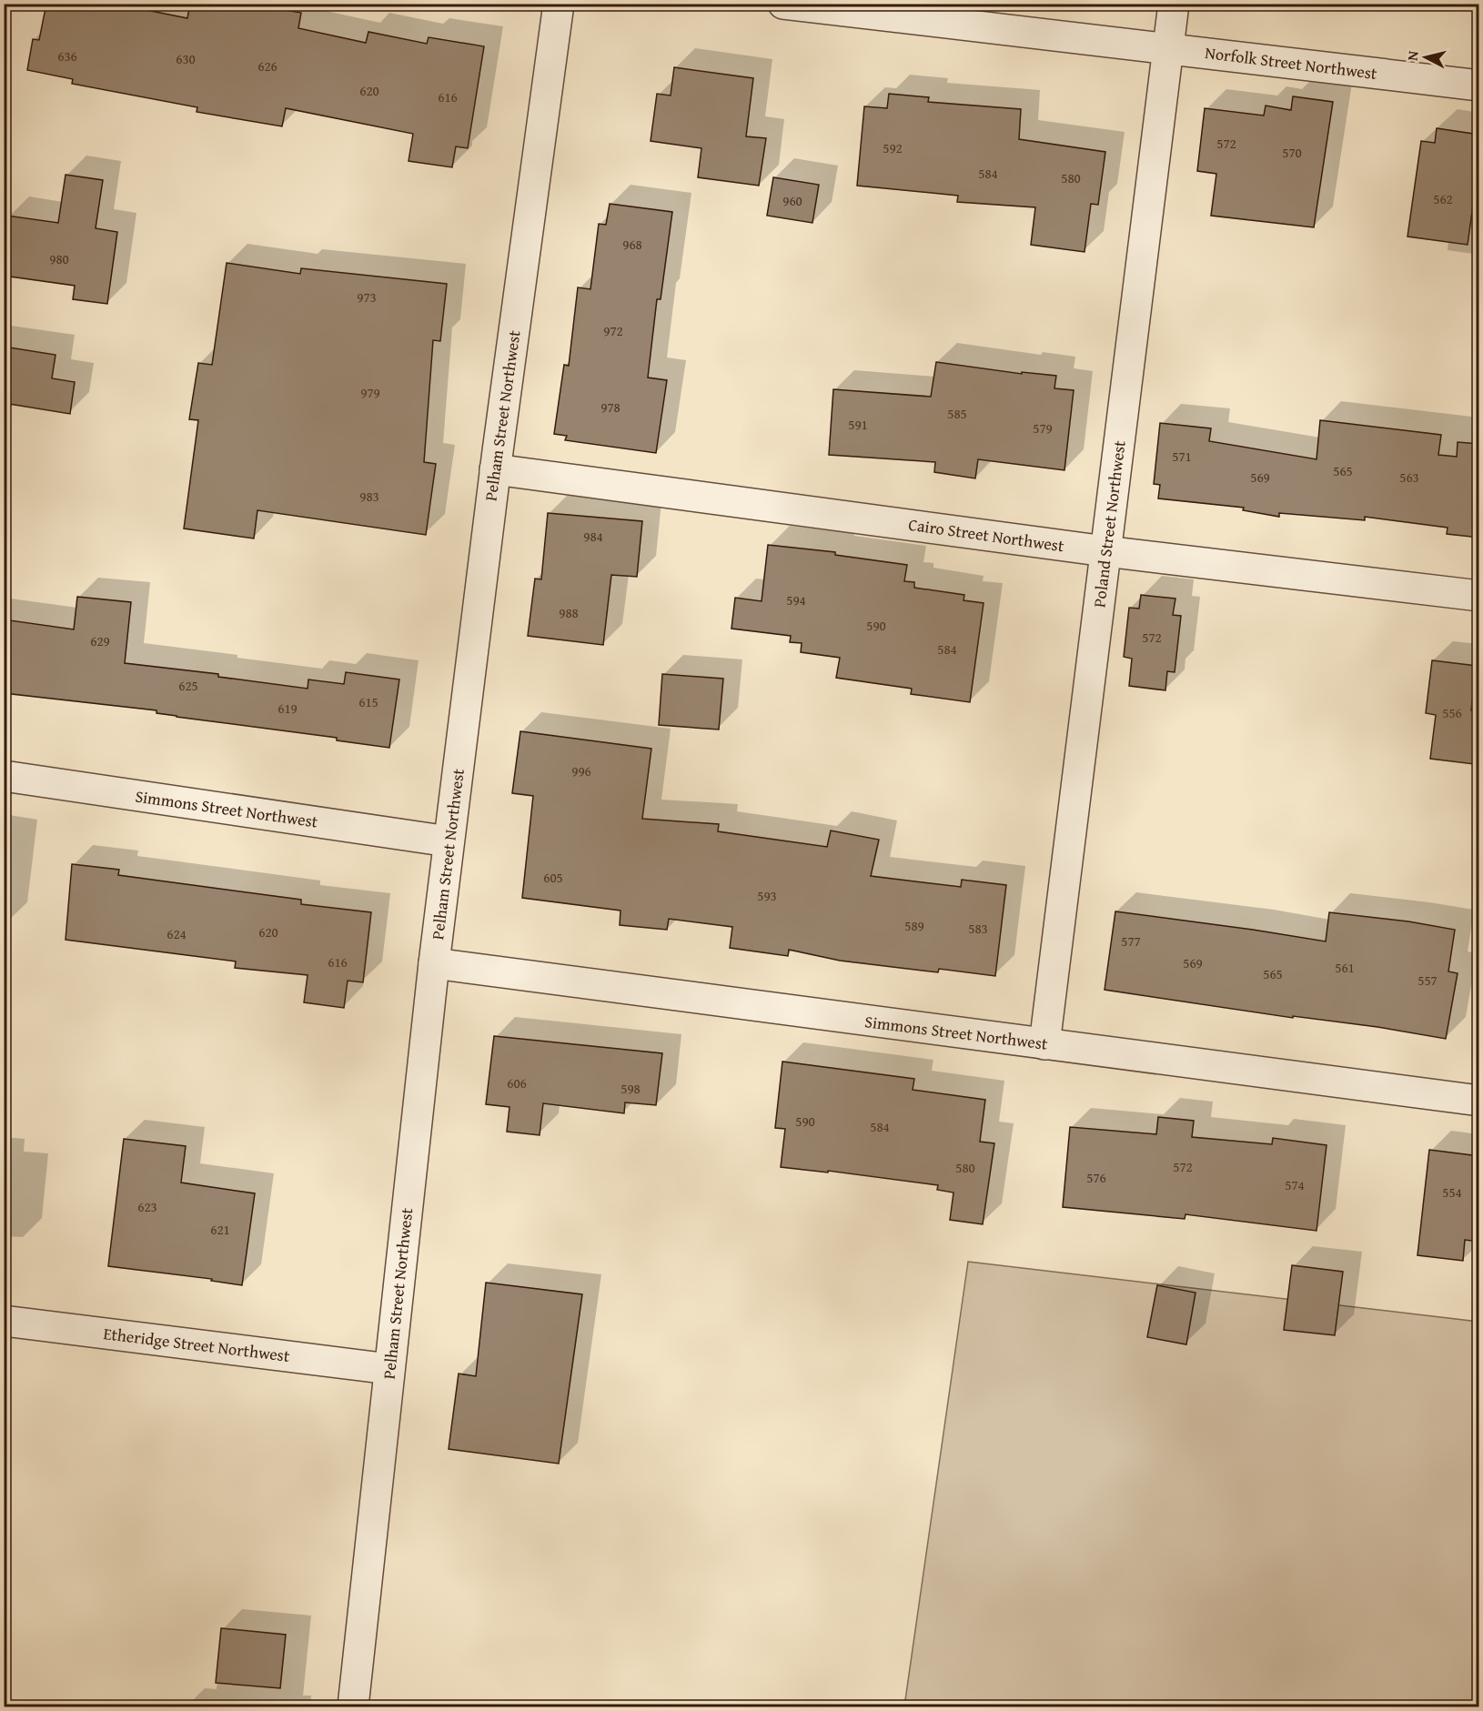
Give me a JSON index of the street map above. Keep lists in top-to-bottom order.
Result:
{
  "streets": {
    "street": [
      "Norfolk Street Northwest",
      "Pelham Street Northwest",
      "Poland Street Northwest",
      "Cairo Street Northwest",
      "Simmons Street Northwest",
      "Etheridge Street Northwest"
    ]
  },
  "crossings": [
    ["Norfolk Street Northwest", "Poland Street Northwest"],
    ["Pelham Street Northwest", "Cairo Street Northwest"],
    ["Pelham Street Northwest", "Simmons Street Northwest"],
    ["Pelham Street Northwest", "Etheridge Street Northwest"],
    ["Poland Street Northwest", "Cairo Street Northwest"],
    ["Poland Street Northwest", "Simmons Street Northwest"]
  ],
  "house_numbers": [
    "636",
    "630",
    "626",
    "620",
    "616",
    "572",
    "592",
    "570",
    "584",
    "580",
    "562",
    "960",
    "968",
    "980",
    "973",
    "972",
    "979",
    "978",
    "585",
    "591",
    "579",
    "571",
    "565",
    "569",
    "563",
    "983",
    "984",
    "594",
    "988",
    "590",
    "572",
    "629",
    "584",
    "625",
    "615",
    "619",
    "556",
    "996",
    "605",
    "593",
    "589",
    "583",
    "620",
    "624",
    "577",
    "616",
    "569",
    "561",
    "565",
    "557",
    "606",
    "598",
    "590",
    "584",
    "572",
    "580",
    "576",
    "574",
    "554",
    "623",
    "621"
  ],
  "north": "left"
}
